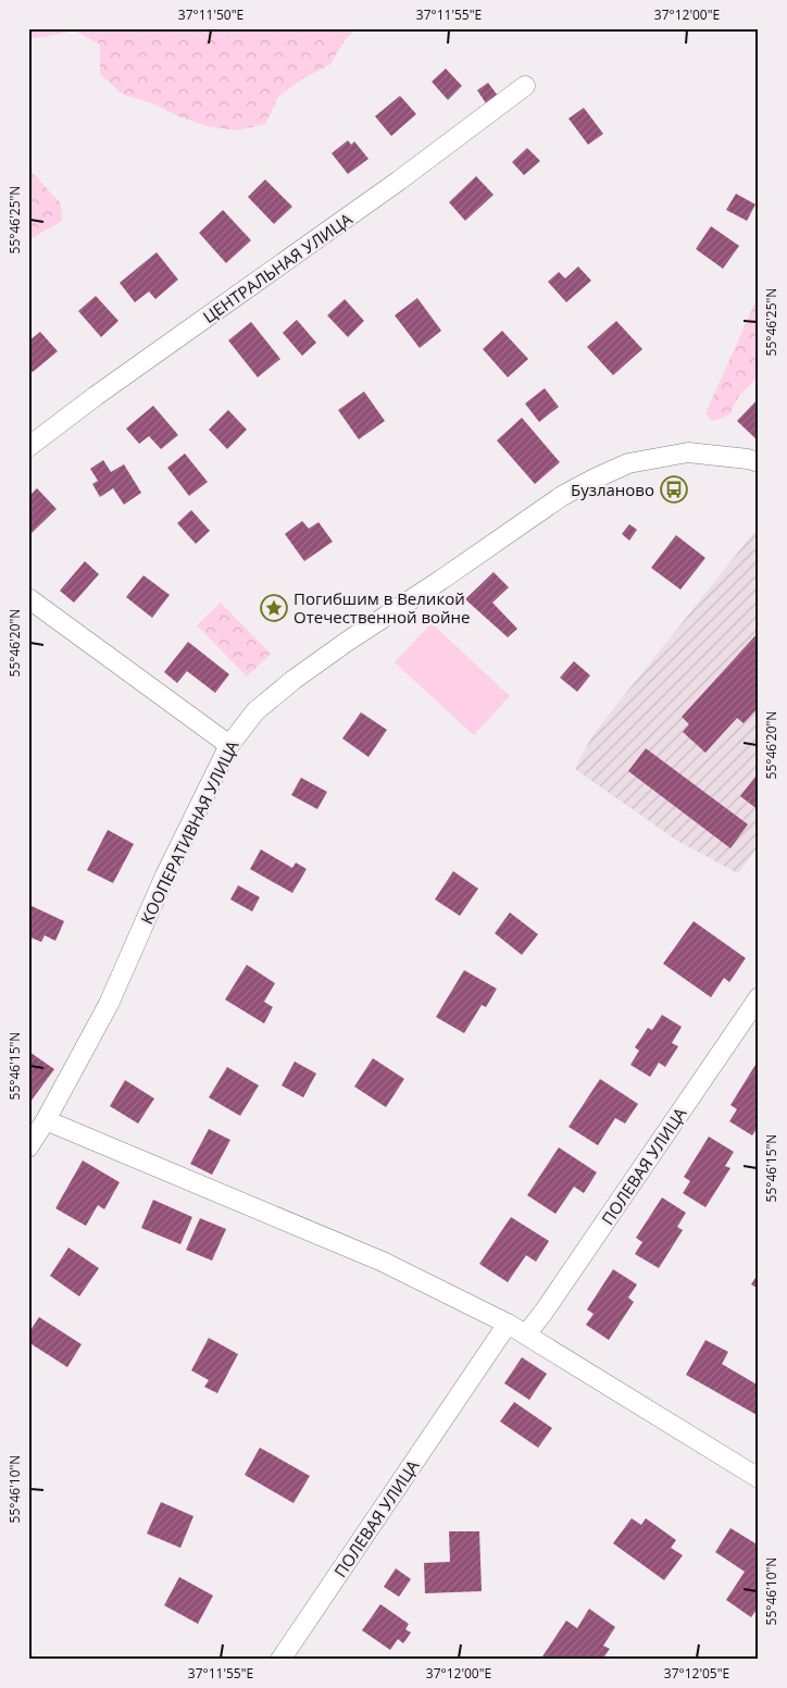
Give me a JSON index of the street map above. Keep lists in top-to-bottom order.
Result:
{
  "streets": {
    "street": ["ЦЕНТРАЛЬНАЯ УЛИЦА", "КООПЕРАТИВНАЯ УЛИЦА", "ПОЛЕВАЯ УЛИЦА"]
  },
  "places": {
    "bus stop": ["Бузланово"],
    "place": ["Погибшим в Великой Отечественной войне"]
  },
  "coordinates": [
    "37°11'50\"E",
    "37°11'55\"E",
    "37°12'00\"E",
    "55°46'25\"N",
    "55°46'20\"N",
    "55°46'15\"N",
    "55°46'10\"N",
    "37°12'05\"E"
  ]
}
